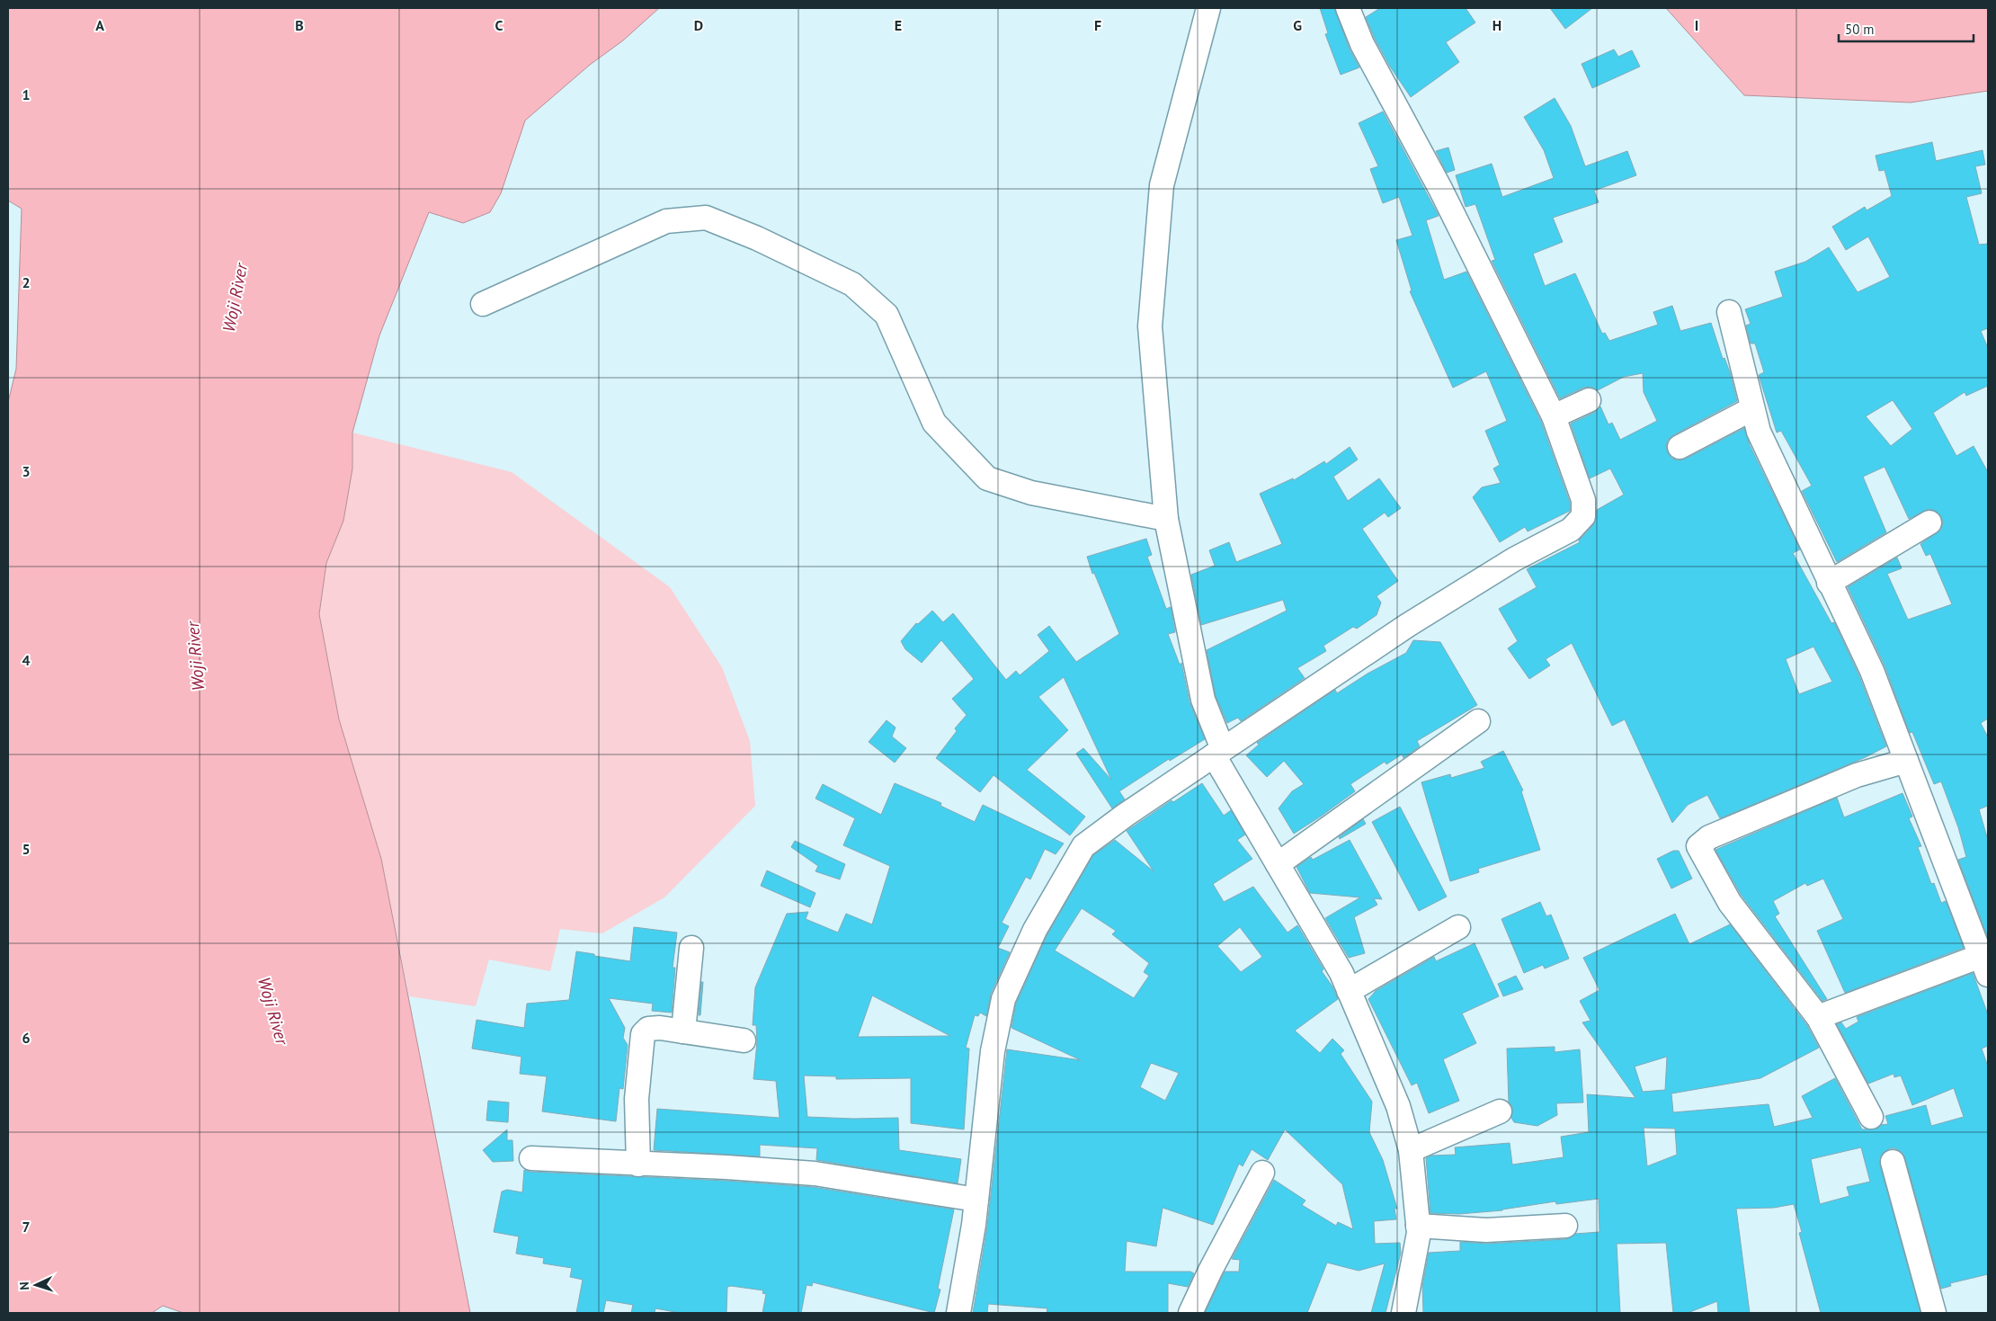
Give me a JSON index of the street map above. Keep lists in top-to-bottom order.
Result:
{
  "water": ["Woji River"],
  "scale_bar": "50 m",
  "north": "left",
  "grid": {
    "columns": [
      "A",
      "B",
      "C",
      "D",
      "E",
      "F",
      "G",
      "H",
      "I"
    ],
    "rows": [
      "1",
      "2",
      "3",
      "4",
      "5",
      "6",
      "7"
    ]
  }
}
